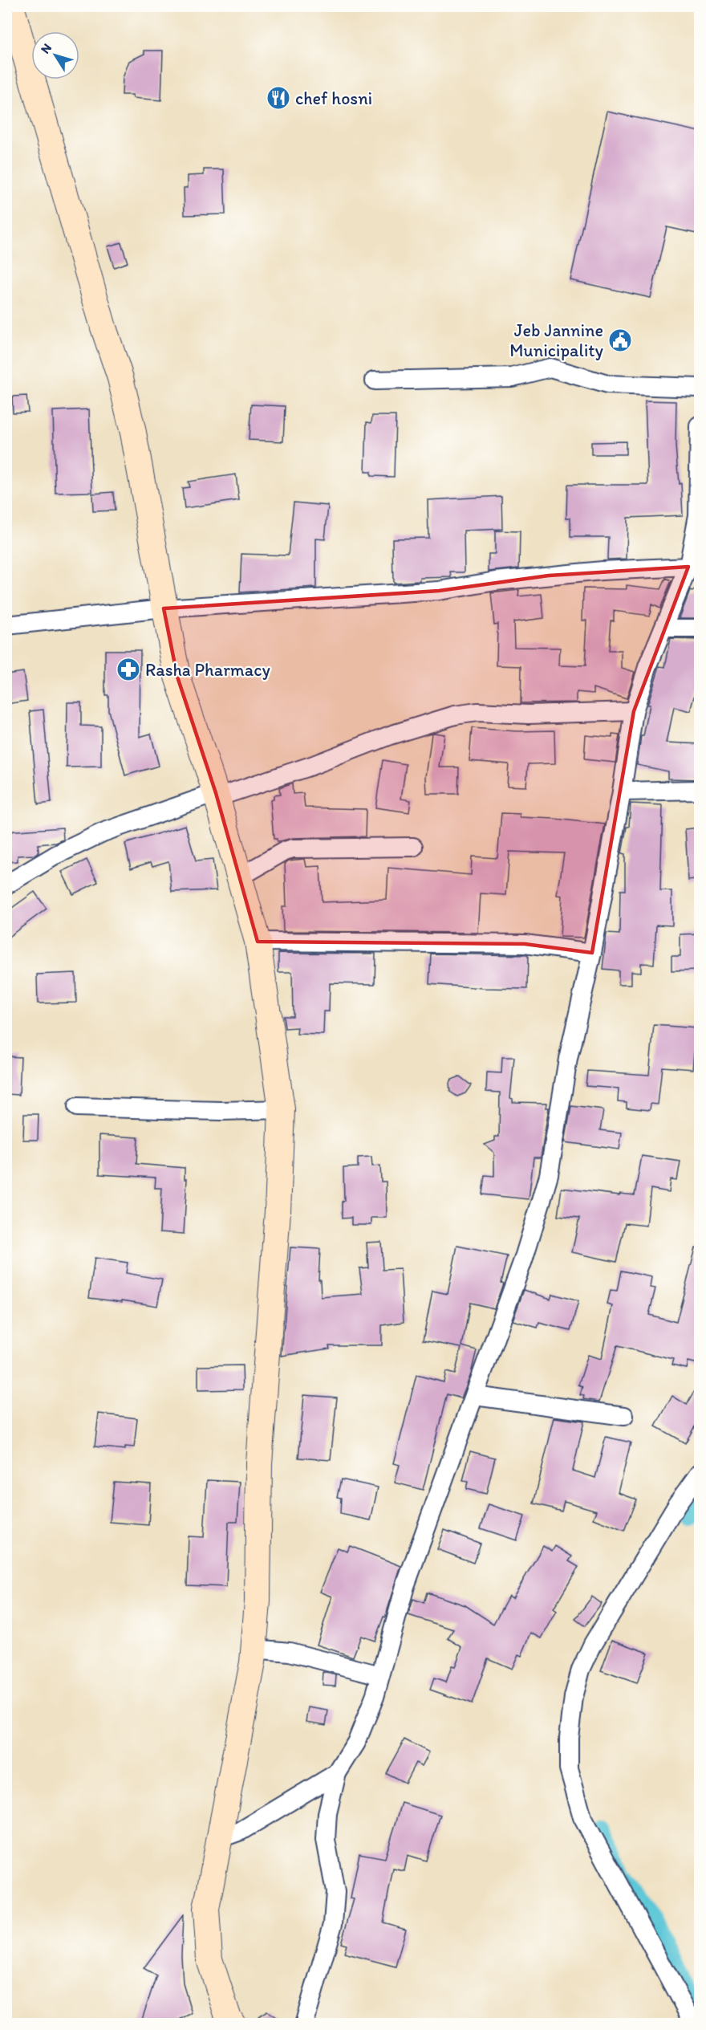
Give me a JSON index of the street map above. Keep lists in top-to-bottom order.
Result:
{
  "places": {
    "restaurant": ["chef hosni"],
    "public building": ["Jeb Jannine Municipality"],
    "pharmacy": ["Rasha Pharmacy"]
  },
  "north": "top left"
}
